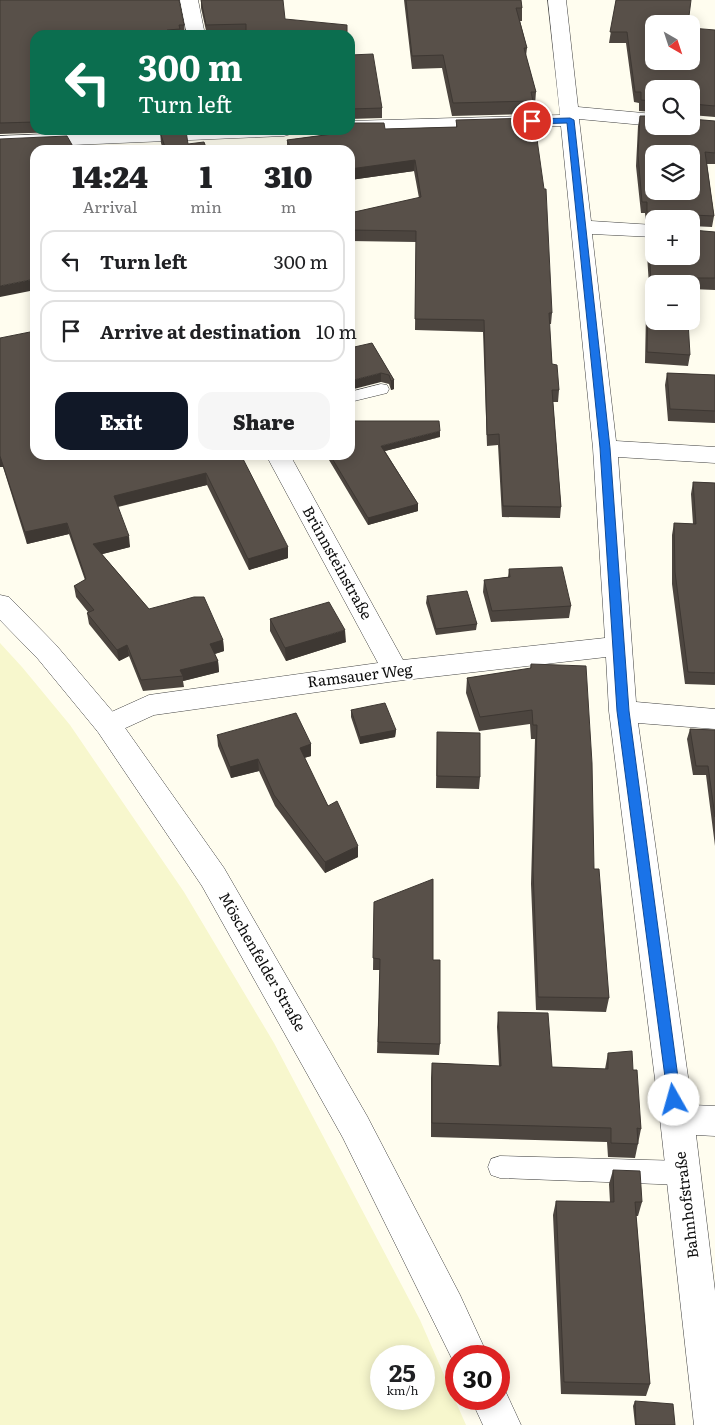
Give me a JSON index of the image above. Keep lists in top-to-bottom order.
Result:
{
  "streets": {
    "street": [
      "Brünnsteinstraße",
      "Ramsauer Weg",
      "Möschenfelder Straße",
      "Bahnhofstraße"
    ]
  },
  "crossings": [
    ["Brünnsteinstraße", "Ramsauer Weg"],
    ["Ramsauer Weg", "Möschenfelder Straße"],
    ["Ramsauer Weg", "Bahnhofstraße"]
  ],
  "north": "bottom right",
  "page": {
    "map_buttons": ["+", "−"],
    "turn": ["300 m", "Turn left"],
    "eta": [
      "14:24",
      "Arrival",
      "1",
      "min",
      "310",
      "m"
    ],
    "list": [
      {
        "name": "Turn left",
        "value": "300 m"
      },
      {
        "name": "Arrive at destination",
        "value": "10 m"
      }
    ],
    "buttons": ["Exit", "Share"],
    "speed": "25 km/h",
    "limit": "30"
  }
}
